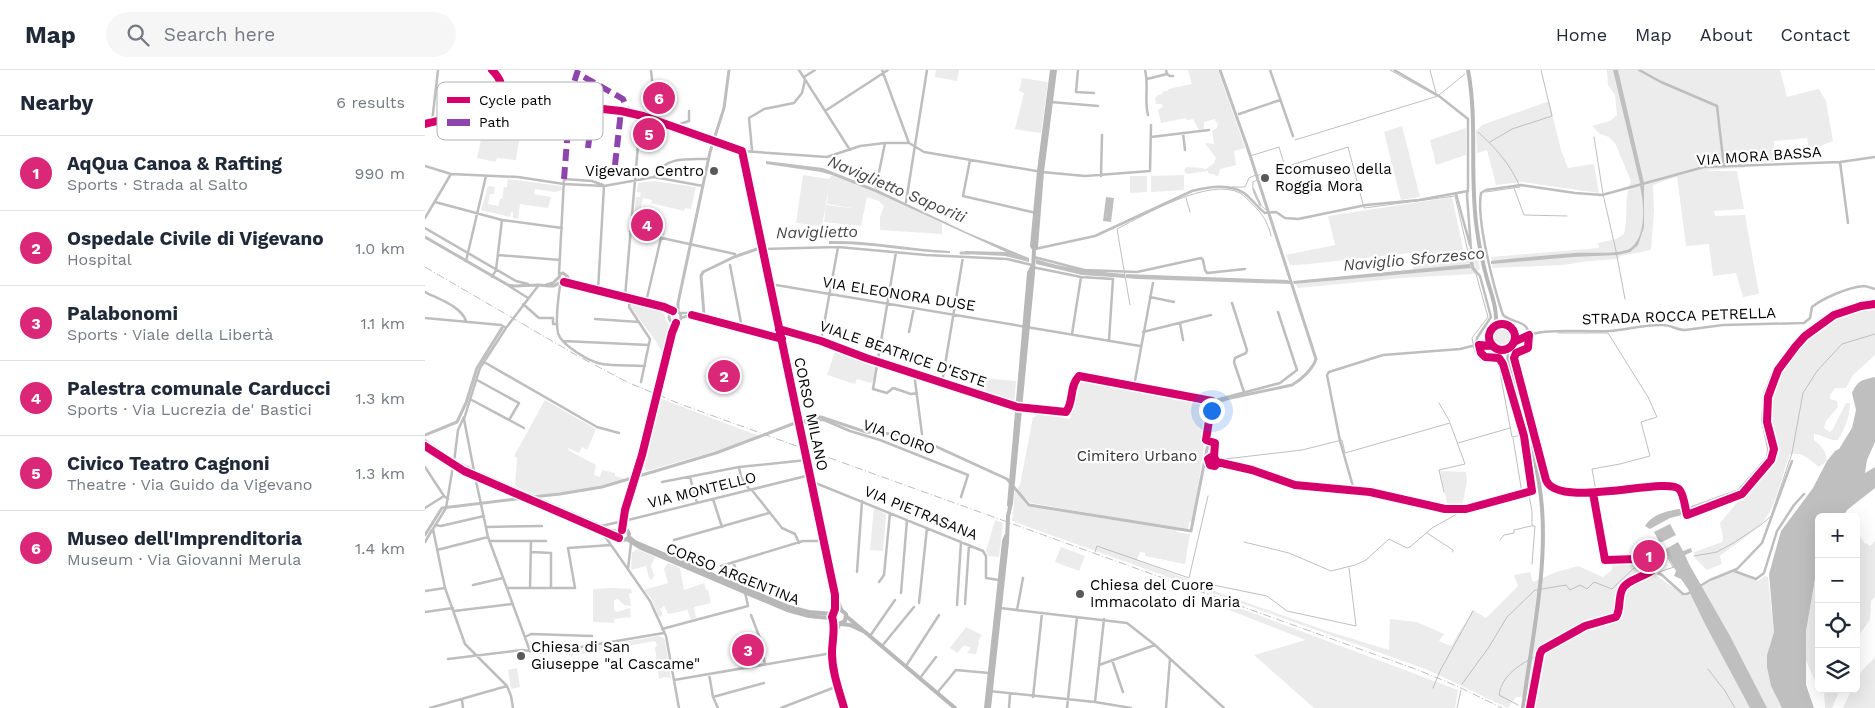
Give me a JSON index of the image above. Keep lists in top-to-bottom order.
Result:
{
  "streets": {
    "main road": ["CORSO ARGENTINA"],
    "street": [
      "VIA MORA BASSA",
      "VIA ELEONORA DUSE",
      "STRADA ROCCA PETRELLA",
      "VIALE BEATRICE D'ESTE",
      "CORSO MILANO",
      "VIA COIRO",
      "VIA MONTELLO",
      "VIA PIETRASANA"
    ]
  },
  "crossings": [
    ["VIA MORA BASSA", "STRADA ROCCA PETRELLA"],
    ["VIA ELEONORA DUSE", "CORSO MILANO"],
    ["VIALE BEATRICE D'ESTE", "CORSO MILANO"],
    ["CORSO MILANO", "VIA COIRO"],
    ["CORSO MILANO", "VIA MONTELLO"],
    ["CORSO MILANO", "VIA PIETRASANA"],
    ["CORSO MILANO", "CORSO ARGENTINA"]
  ],
  "water": ["Naviglietto Saporiti", "Naviglietto", "Naviglio Sforzesco"],
  "parks": ["Cimitero Urbano"],
  "places": [
    "Vigevano Centro",
    "Ecomuseo della Roggia Mora",
    "Chiesa del Cuore Immacolato di Maria",
    "Chiesa di San Giuseppe \"al Cascame\""
  ],
  "legend": ["Cycle path", "Path"],
  "page": {
    "header": "Map",
    "search": "Search here",
    "nav": [
      "Home",
      "Map",
      "About",
      "Contact"
    ],
    "heading": ["Nearby", "6 results"],
    "pins": [
      "6",
      "5",
      "4",
      "2",
      "1",
      "3"
    ],
    "list": [
      {
        "mark": "1",
        "name": "AqQua Canoa & Rafting",
        "note": "Sports · Strada al Salto",
        "value": "990 m"
      },
      {
        "mark": "2",
        "name": "Ospedale Civile di Vigevano",
        "note": "Hospital",
        "value": "1.0 km"
      },
      {
        "mark": "3",
        "name": "Palabonomi",
        "note": "Sports · Viale della Libertà",
        "value": "1.1 km"
      },
      {
        "mark": "4",
        "name": "Palestra comunale Carducci",
        "note": "Sports · Via Lucrezia de' Bastici",
        "value": "1.3 km"
      },
      {
        "mark": "5",
        "name": "Civico Teatro Cagnoni",
        "note": "Theatre · Via Guido da Vigevano",
        "value": "1.3 km"
      },
      {
        "mark": "6",
        "name": "Museo dell'Imprenditoria",
        "note": "Museum · Via Giovanni Merula",
        "value": "1.4 km"
      }
    ],
    "map_buttons": ["+", "−"]
  }
}
